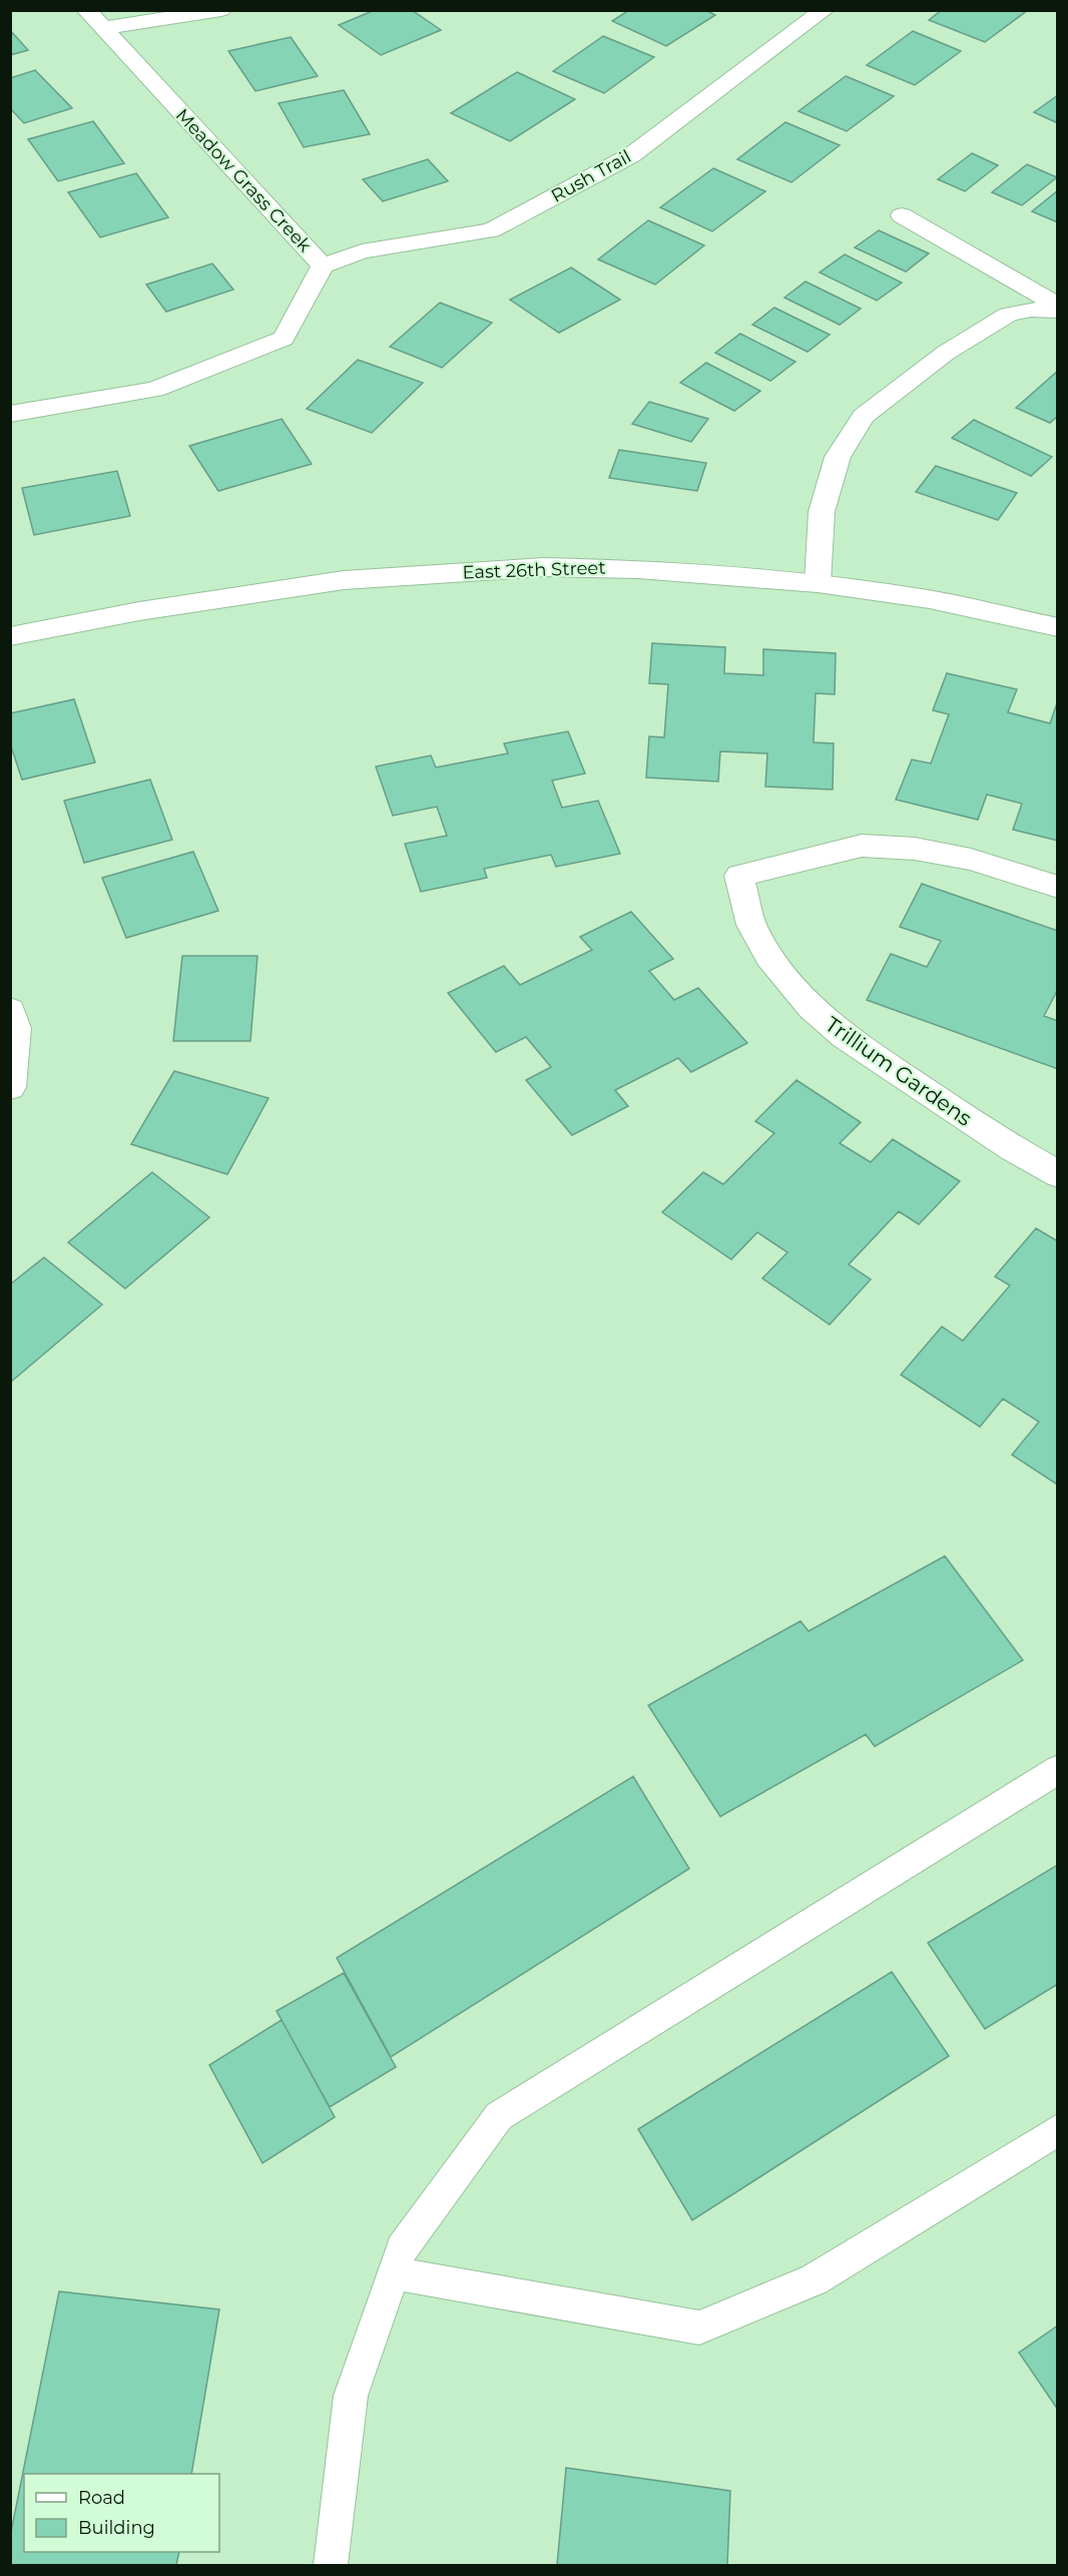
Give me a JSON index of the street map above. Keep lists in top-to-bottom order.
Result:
{
  "streets": {
    "street": [
      "Rush Trail",
      "Meadow Grass Creek",
      "East 26th Street",
      "Trillium Gardens"
    ]
  },
  "crossings": [
    ["Rush Trail", "Meadow Grass Creek"]
  ],
  "legend": ["Road", "Building"]
}
